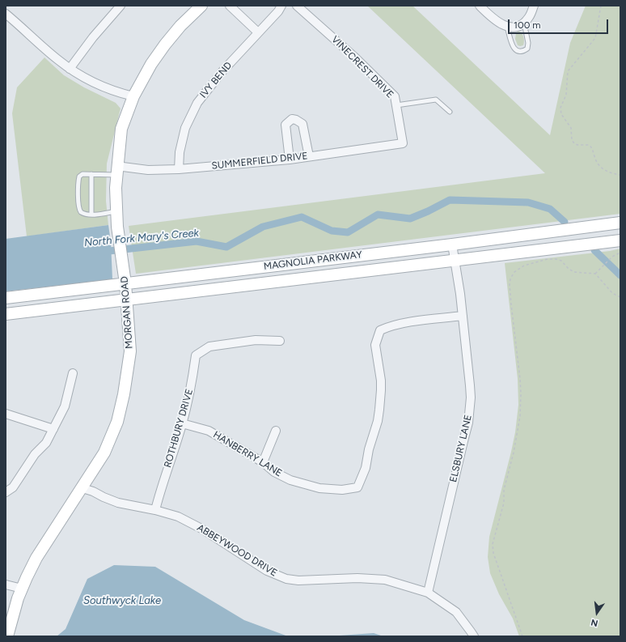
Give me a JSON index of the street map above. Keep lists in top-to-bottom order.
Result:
{
  "streets": {
    "main road": ["MAGNOLIA PARKWAY", "MORGAN ROAD"],
    "street": [
      "VINECREST DRIVE",
      "IVY BEND",
      "SUMMERFIELD DRIVE",
      "ROTHBURY DRIVE",
      "ELSBURY LANE",
      "HANBERRY LANE",
      "ABBEYWOOD DRIVE"
    ]
  },
  "crossings": [
    ["VINECREST DRIVE", "SUMMERFIELD DRIVE"],
    ["IVY BEND", "SUMMERFIELD DRIVE"],
    ["SUMMERFIELD DRIVE", "MORGAN ROAD"],
    ["MAGNOLIA PARKWAY", "MORGAN ROAD"],
    ["MAGNOLIA PARKWAY", "ELSBURY LANE"],
    ["MORGAN ROAD", "ABBEYWOOD DRIVE"],
    ["ROTHBURY DRIVE", "HANBERRY LANE"],
    ["ROTHBURY DRIVE", "ABBEYWOOD DRIVE"],
    ["ELSBURY LANE", "HANBERRY LANE"],
    ["ELSBURY LANE", "ABBEYWOOD DRIVE"]
  ],
  "water": ["North Fork Mary's Creek", "Southwyck Lake"],
  "scale_bar": "100 m",
  "north": "bottom"
}
